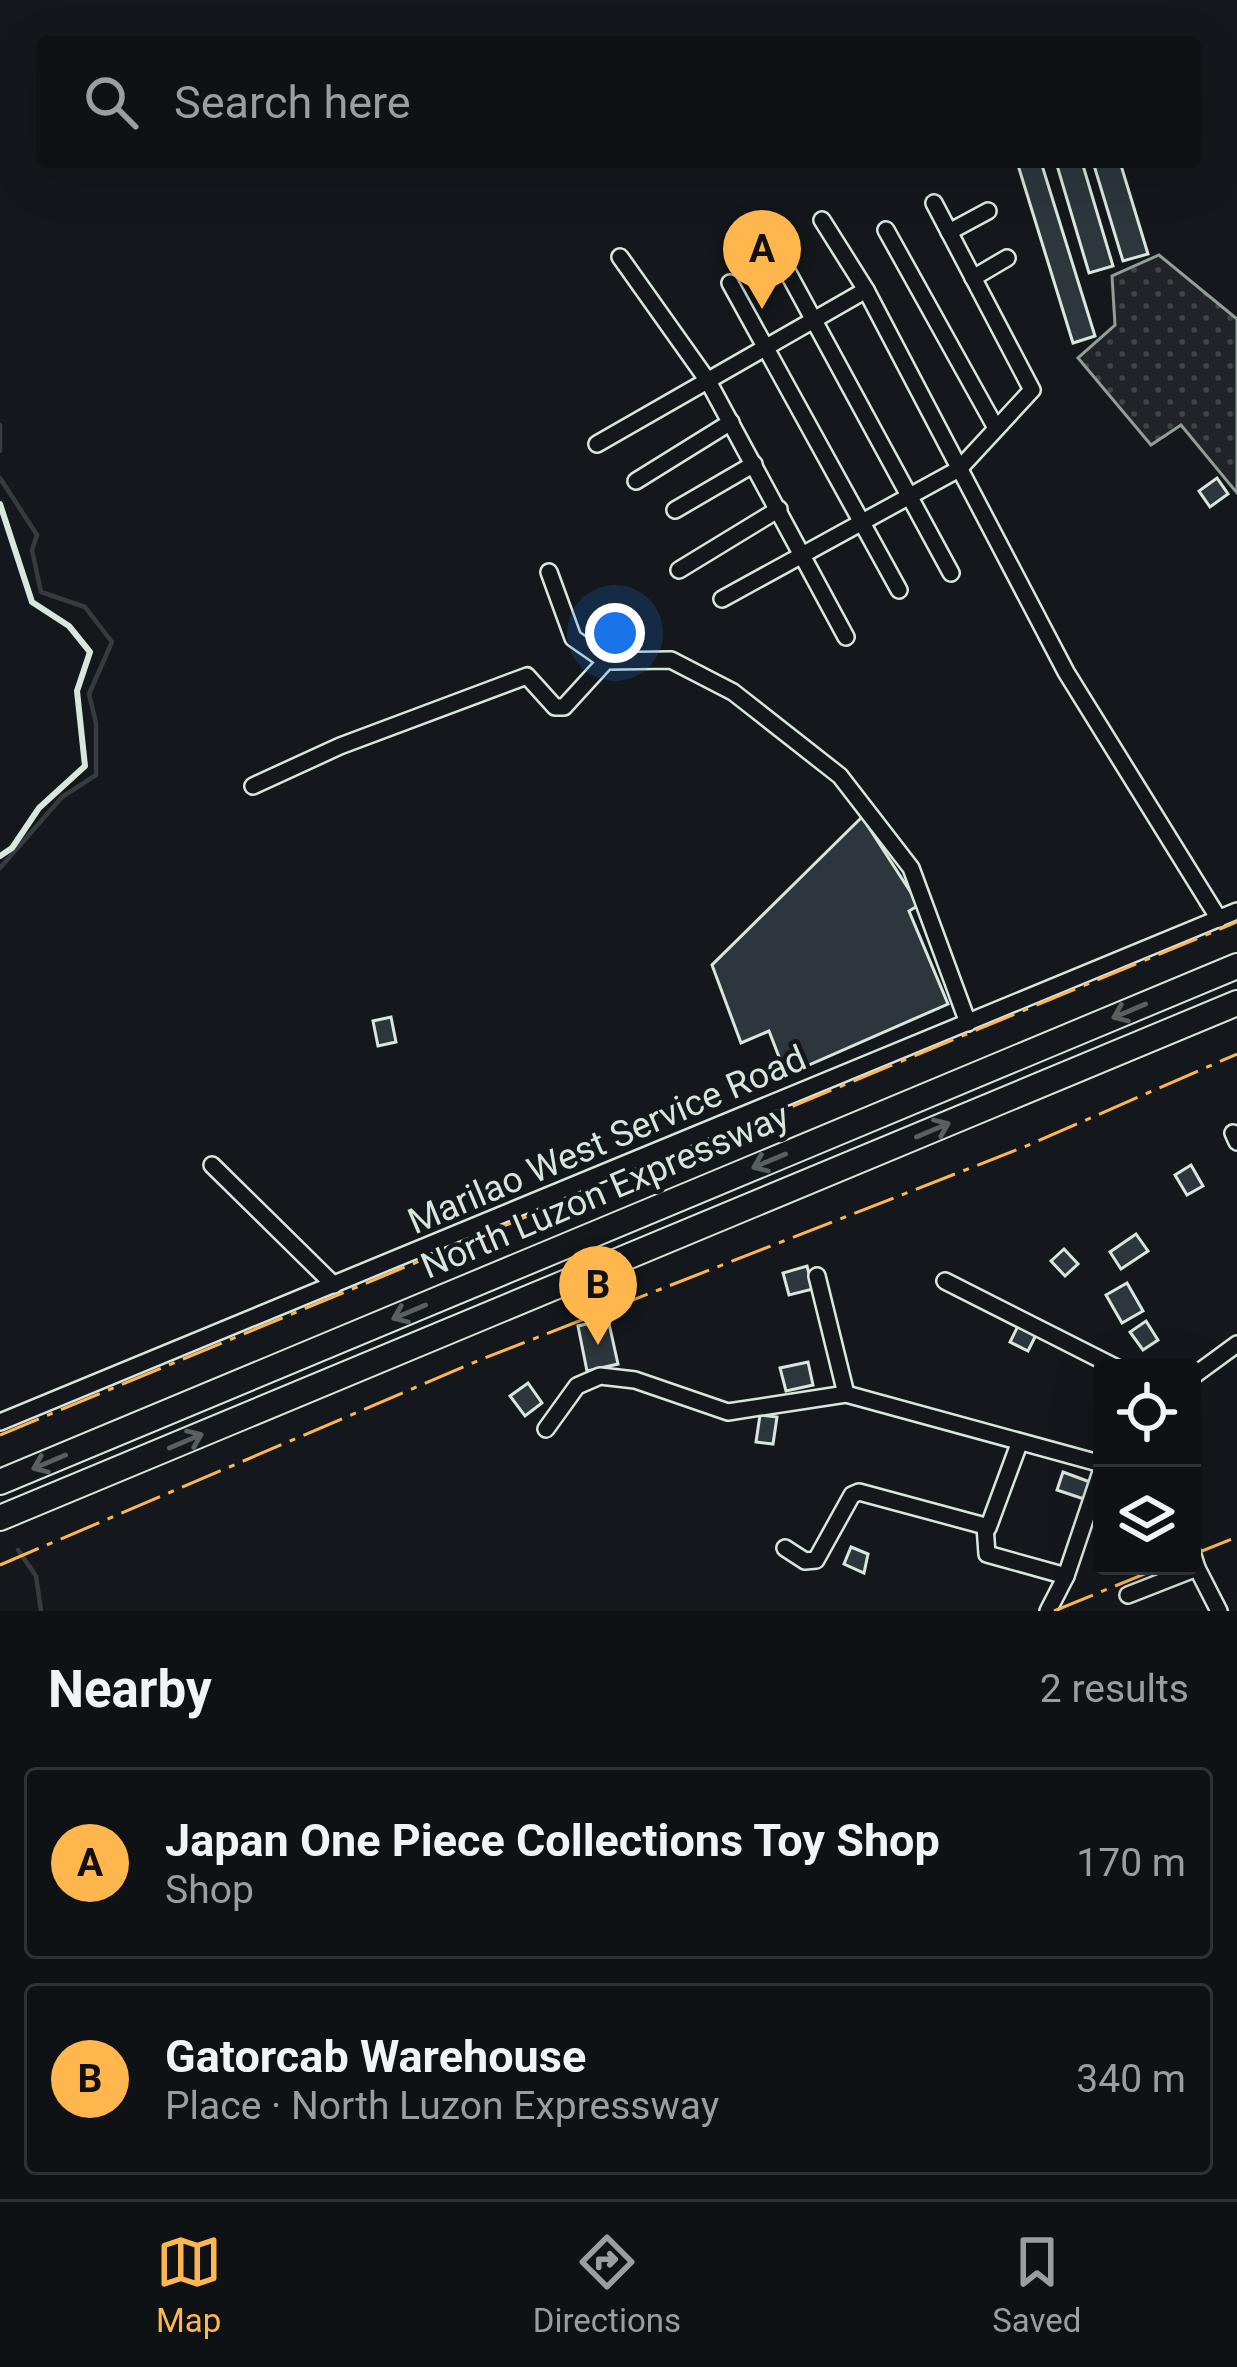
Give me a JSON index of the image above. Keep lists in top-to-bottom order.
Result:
{
  "streets": {
    "highway": ["North Luzon Expressway"],
    "street": ["Marilao West Service Road"]
  },
  "page": {
    "search": "Search here",
    "pins": ["A", "B"],
    "heading": ["Nearby", "2 results"],
    "list": [
      {
        "mark": "A",
        "name": "Japan One Piece Collections Toy Shop",
        "note": "Shop",
        "value": "170 m"
      },
      {
        "mark": "B",
        "name": "Gatorcab Warehouse",
        "note": "Place · North Luzon Expressway",
        "value": "340 m"
      }
    ],
    "nav": ["Map", "Directions", "Saved"]
  }
}
